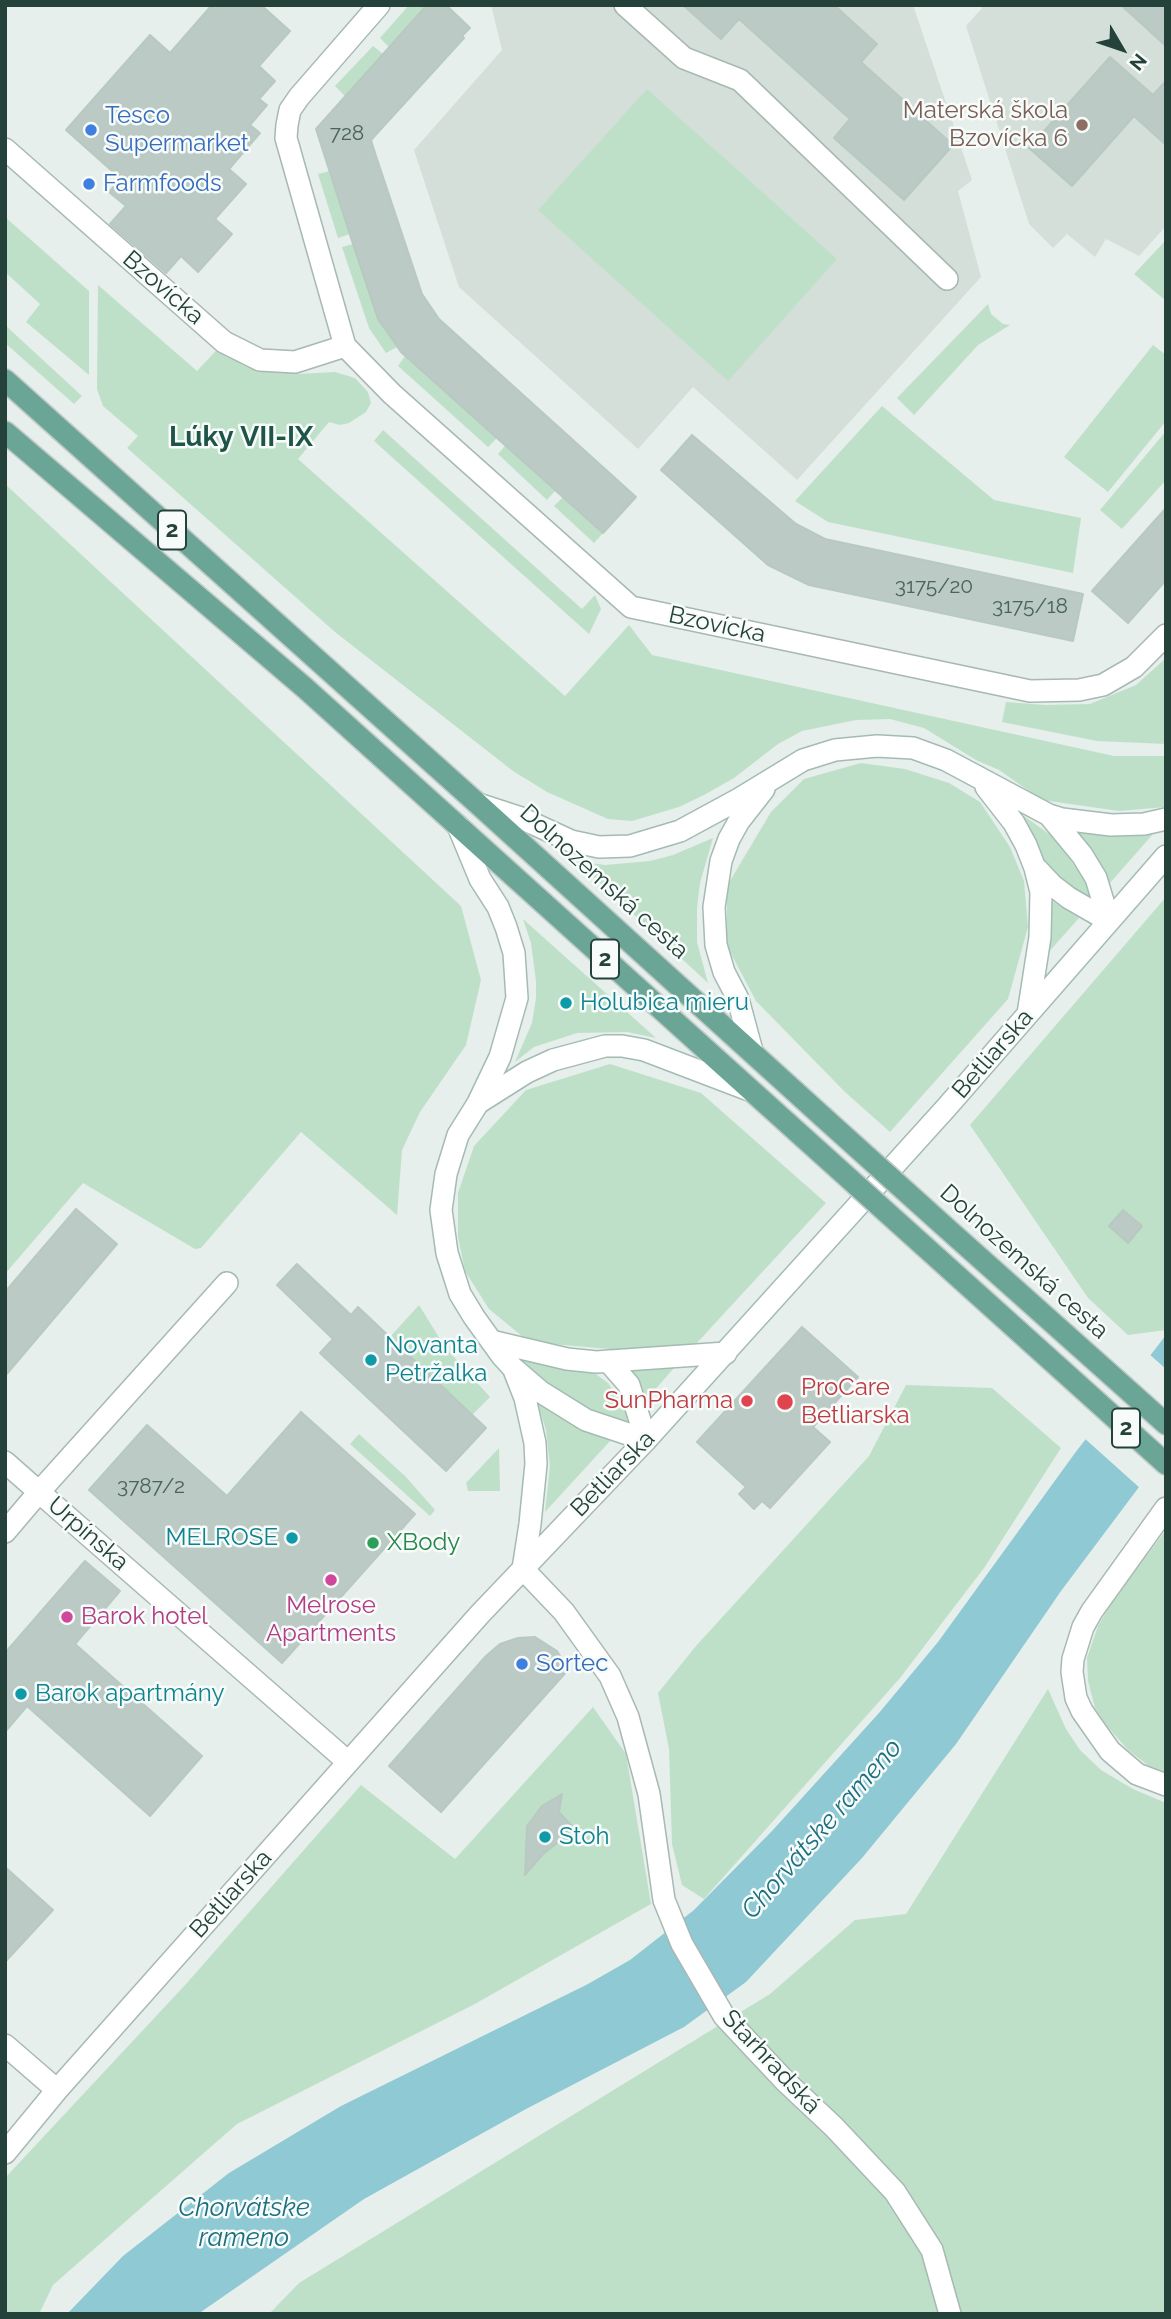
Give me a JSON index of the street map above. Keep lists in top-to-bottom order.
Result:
{
  "streets": {
    "main road": ["2", "Dolnozemská cesta"],
    "street": [
      "Bzovícka",
      "Betliarska",
      "Urpínska",
      "Starhradská"
    ]
  },
  "crossings": [
    ["Betliarska", "Urpínska"],
    ["Betliarska", "Starhradská"]
  ],
  "districts": ["Lúky VII-IX"],
  "water": ["Chorvátske rameno"],
  "places": [
    "Materská škola Bzovícka 6",
    "Tesco Supermarket",
    "Farmfoods",
    "Holubica mieru",
    "Novanta Petržalka",
    "SunPharma",
    "ProCare Betliarska",
    "MELROSE",
    "XBody",
    "Melrose Apartments",
    "Barok hotel",
    "Sortec",
    "Barok apartmány",
    "Stoh"
  ],
  "house_numbers": [
    "728",
    "3175/20",
    "3175/18",
    "3787/2"
  ],
  "north": "bottom right"
}
